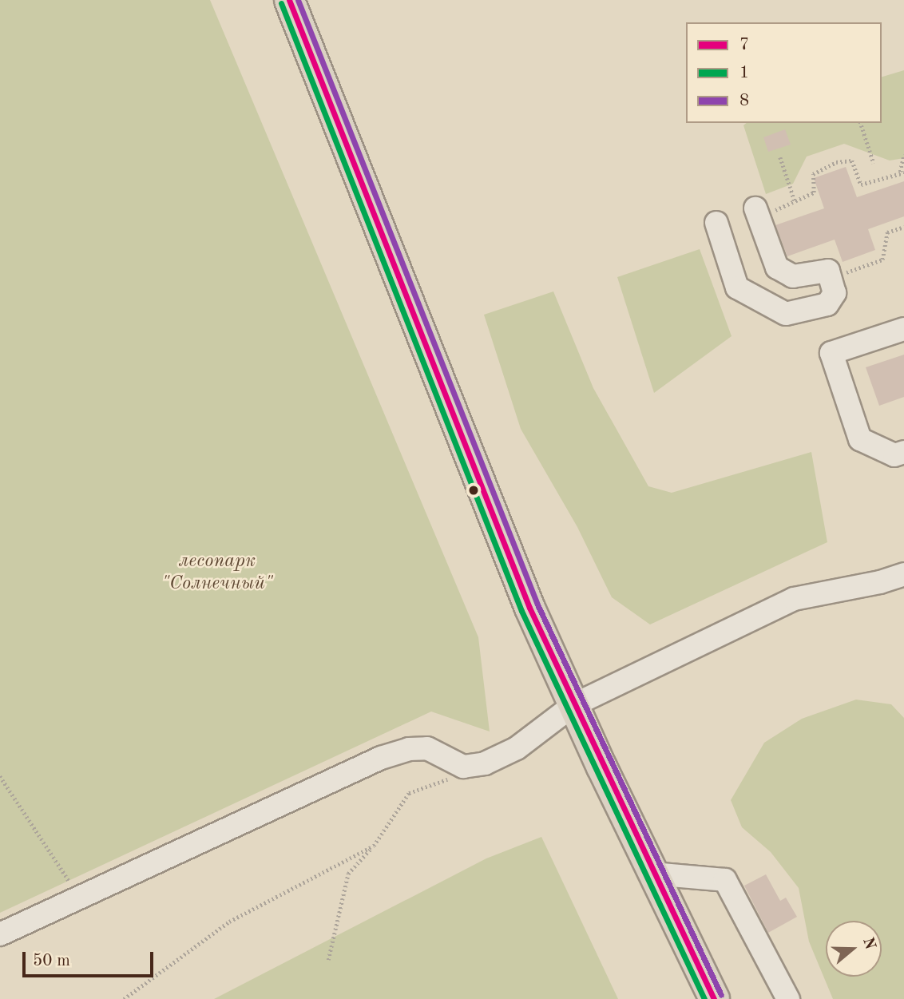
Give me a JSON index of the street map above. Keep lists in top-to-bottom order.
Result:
{
  "parks": ["лесопарк \"Солнечный\""],
  "lines": ["transit line 7", "transit line 8", "transit line 1"],
  "legend": ["7", "1", "8"],
  "scale_bar": "50 m",
  "north": "right"
}
